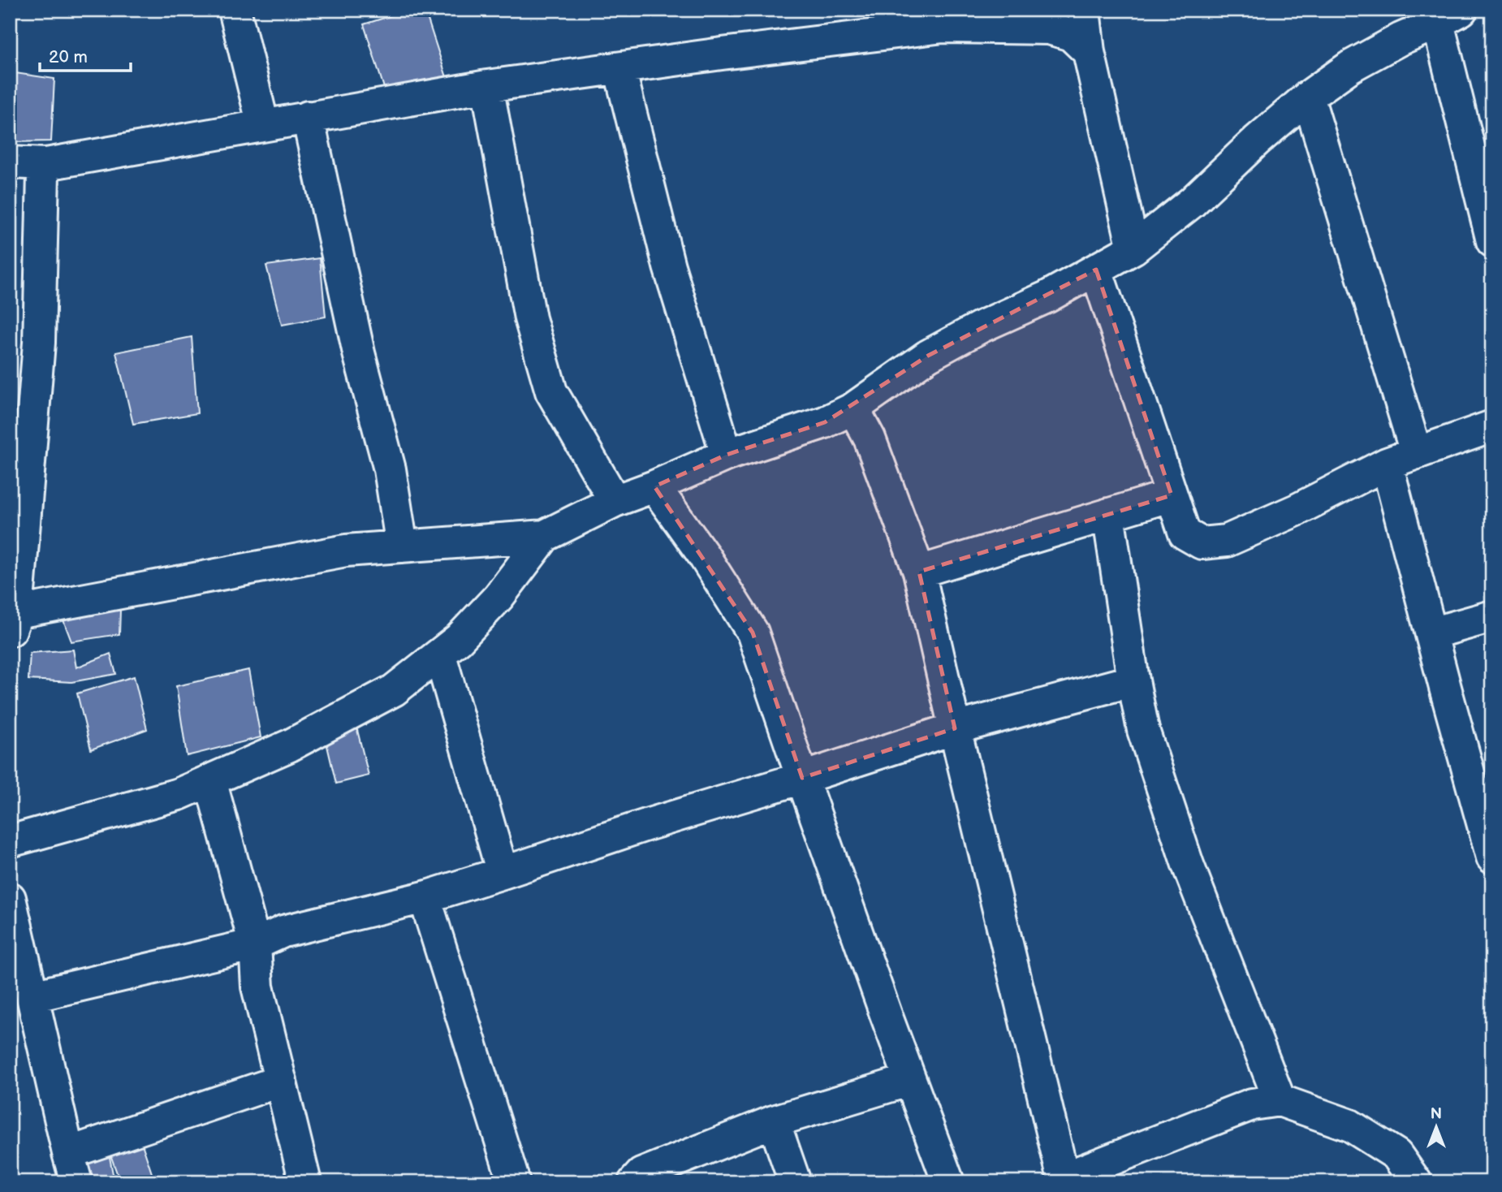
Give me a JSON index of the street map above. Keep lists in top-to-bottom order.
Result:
{
  "scale_bar": "20 m",
  "north": "top"
}
